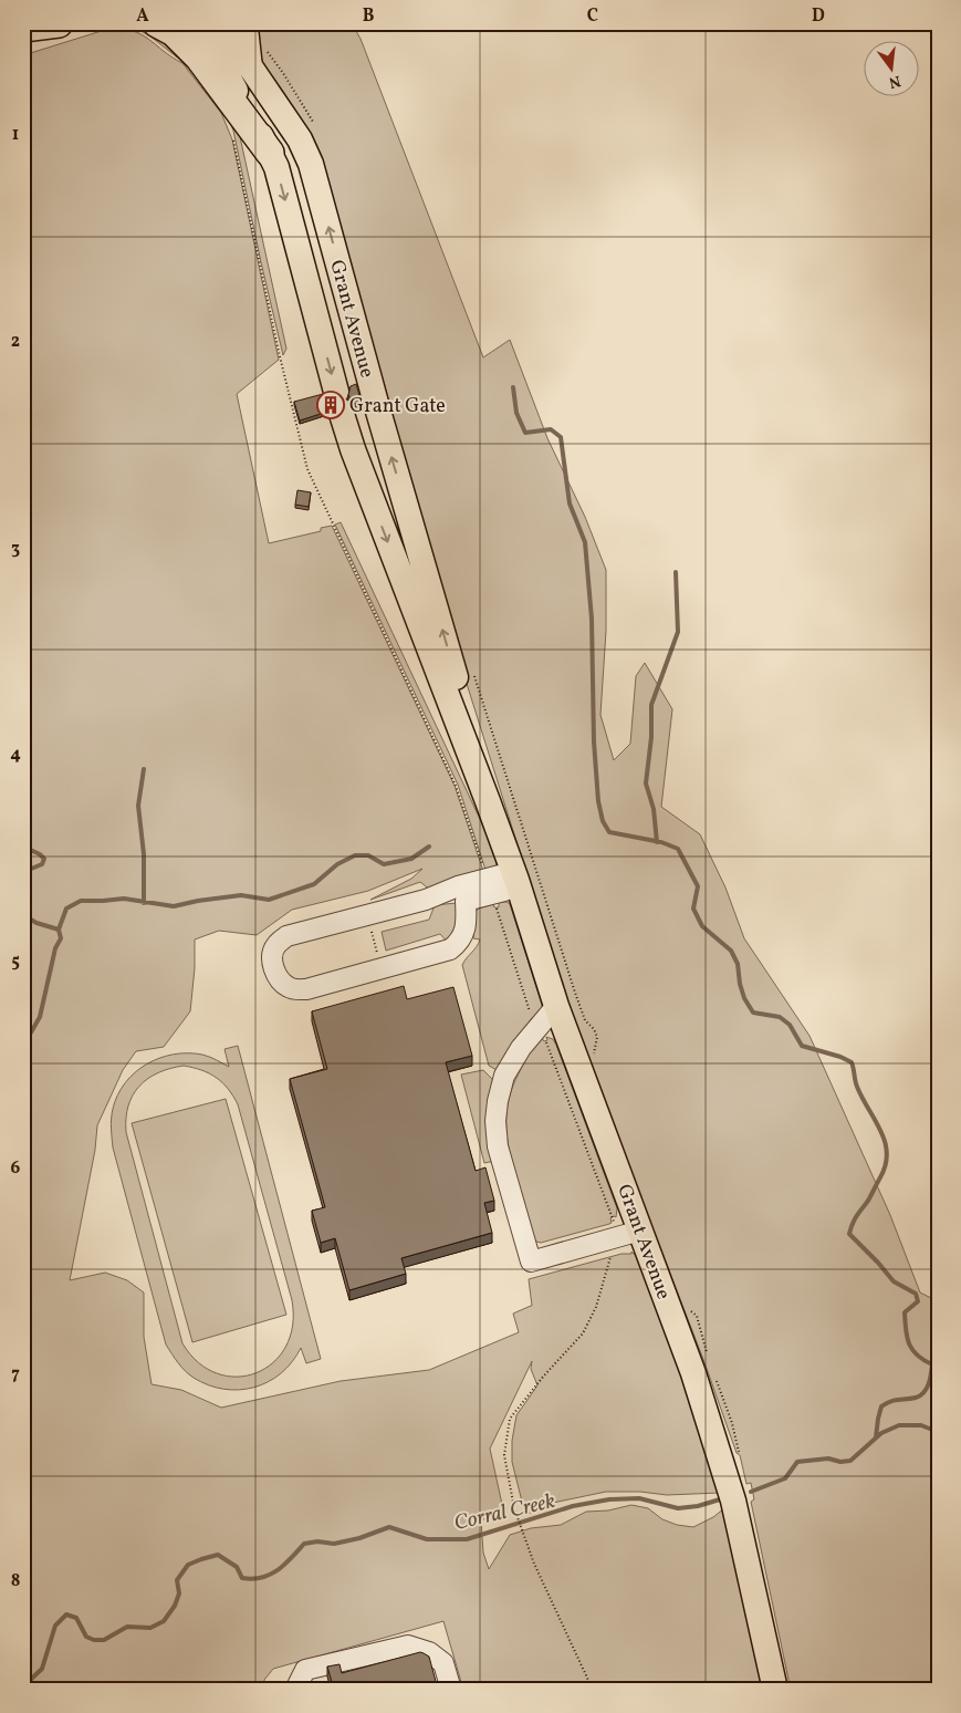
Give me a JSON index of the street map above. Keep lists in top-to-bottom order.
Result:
{
  "streets": {
    "main road": ["Grant Avenue"]
  },
  "water": ["Corral Creek"],
  "places": {
    "building": ["Grant Gate"]
  },
  "north": "bottom",
  "grid": {
    "columns": [
      "A",
      "B",
      "C",
      "D"
    ],
    "rows": [
      "1",
      "2",
      "3",
      "4",
      "5",
      "6",
      "7",
      "8"
    ]
  }
}
